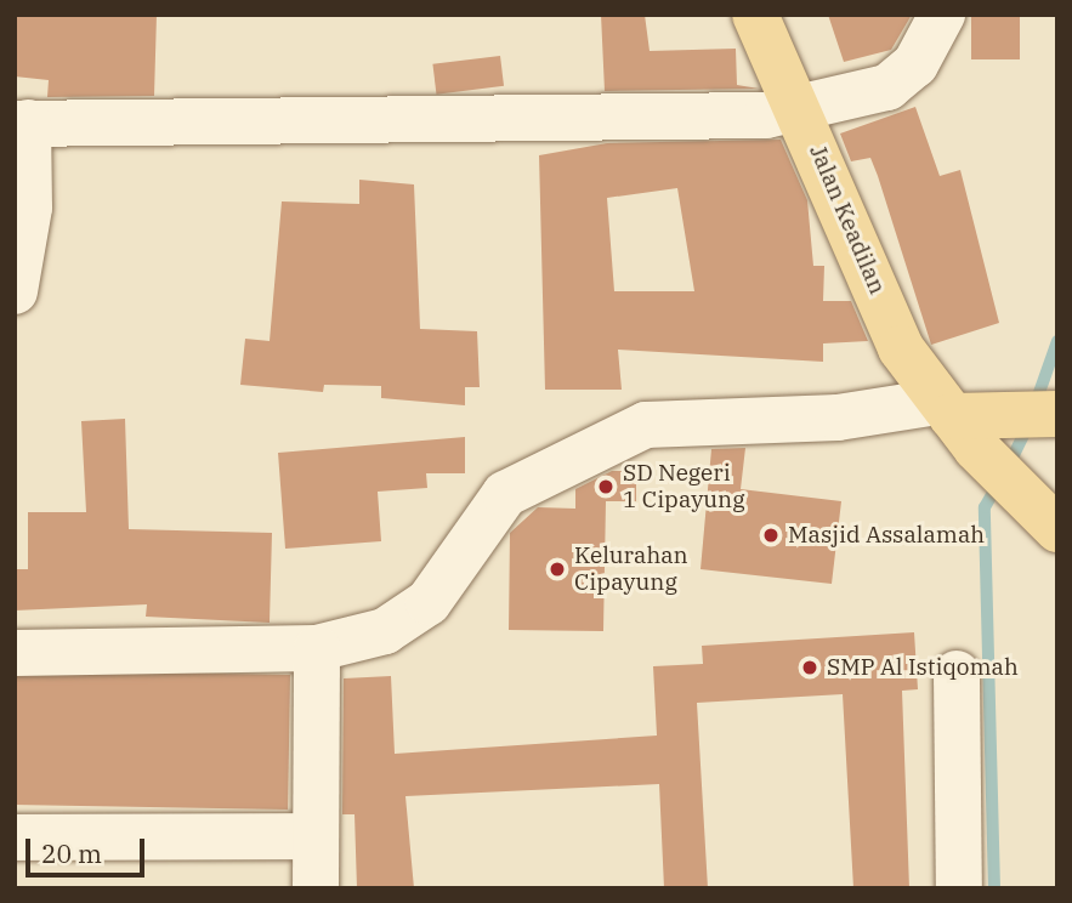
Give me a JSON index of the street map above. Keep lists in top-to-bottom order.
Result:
{
  "streets": {
    "main road": ["Jalan Keadilan"]
  },
  "places": [
    "SD Negeri 1 Cipayung",
    "Masjid Assalamah",
    "Kelurahan Cipayung",
    "SMP Al Istiqomah"
  ],
  "scale_bar": "20 m"
}
